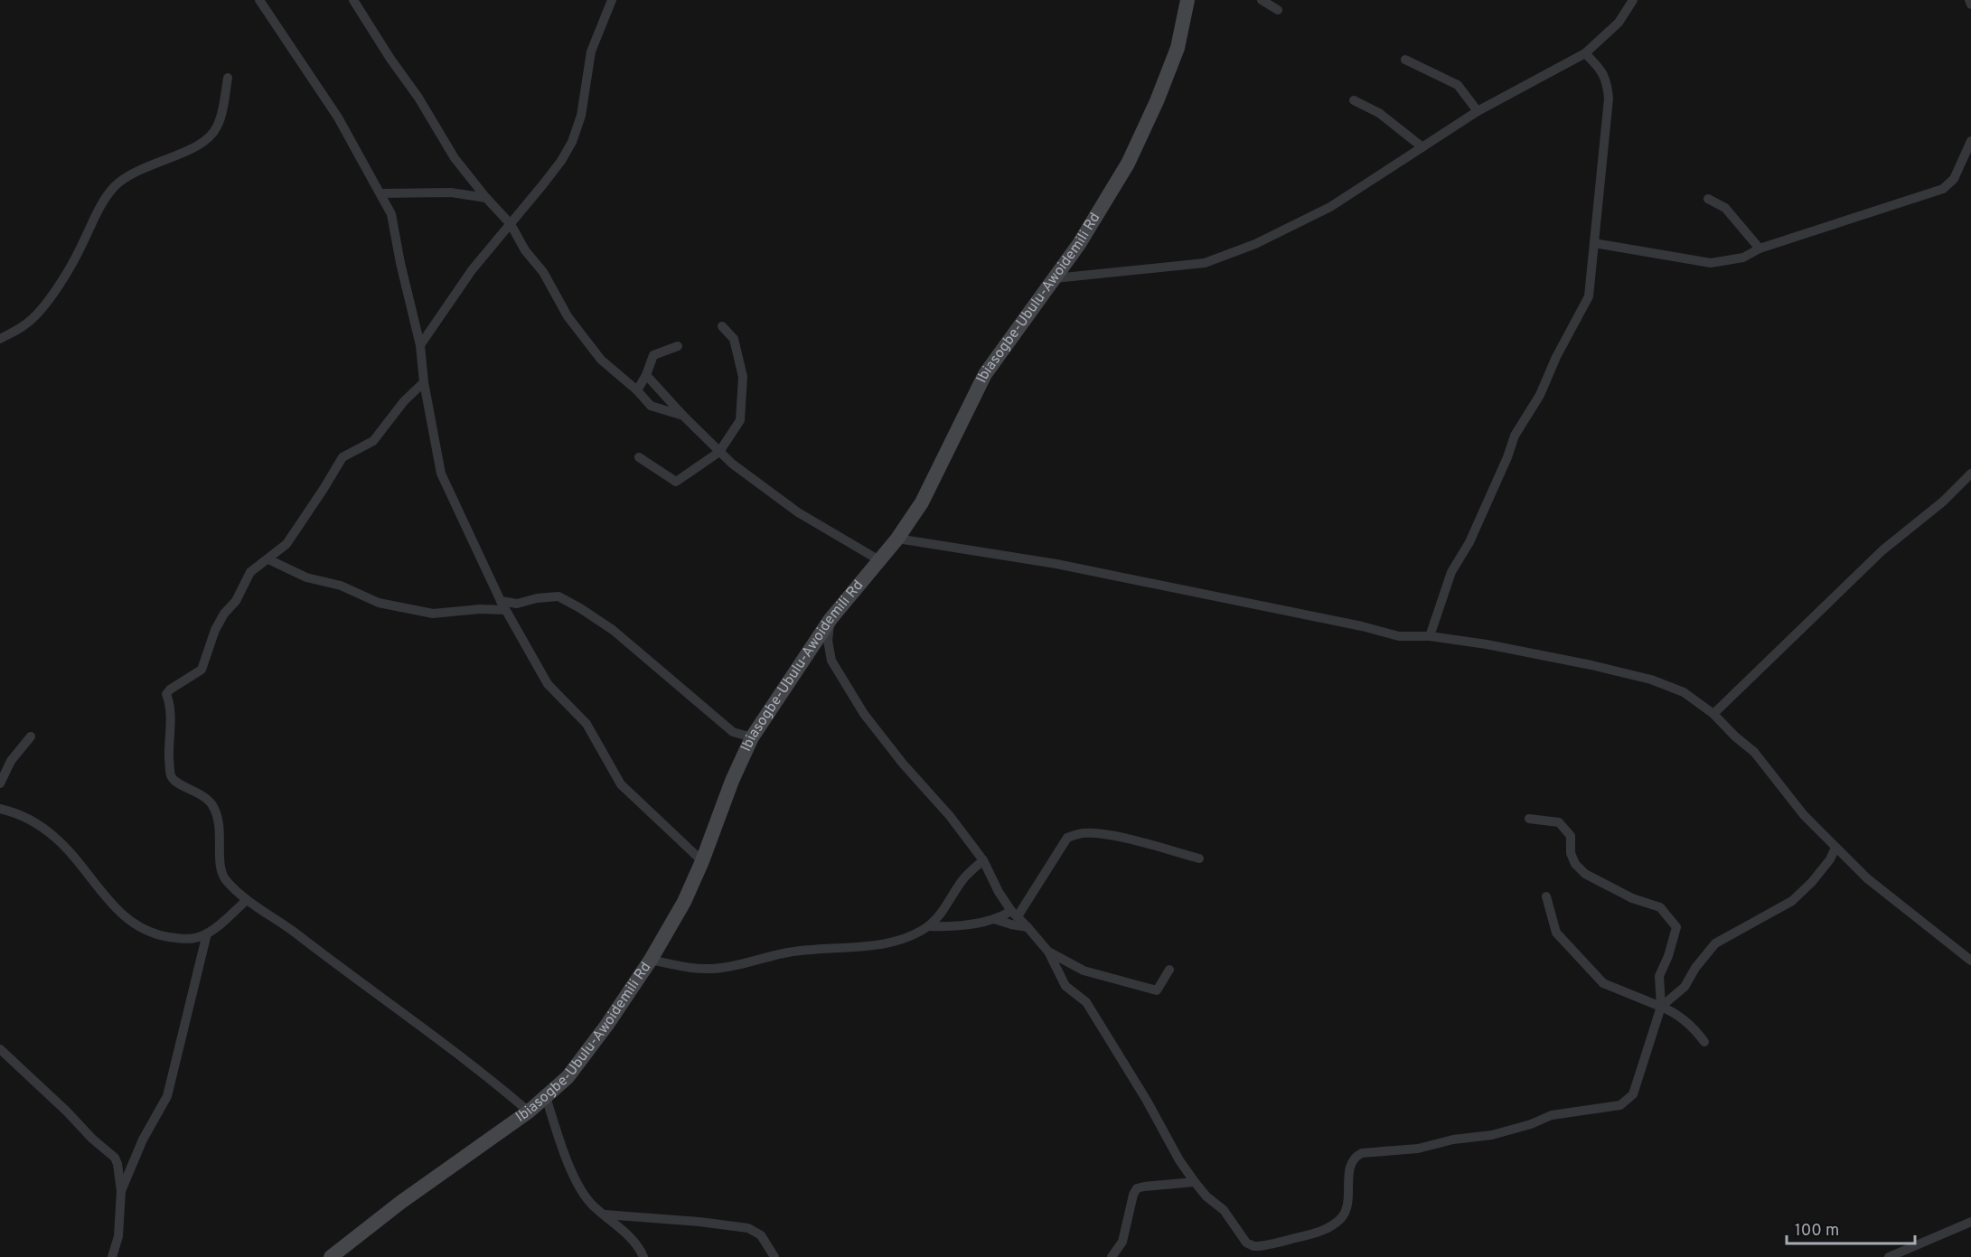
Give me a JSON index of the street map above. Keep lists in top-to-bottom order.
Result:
{
  "streets": {
    "street": ["Ibiasogbe-Ubulu-Awoidemili Rd"]
  },
  "scale_bar": "100 m"
}
